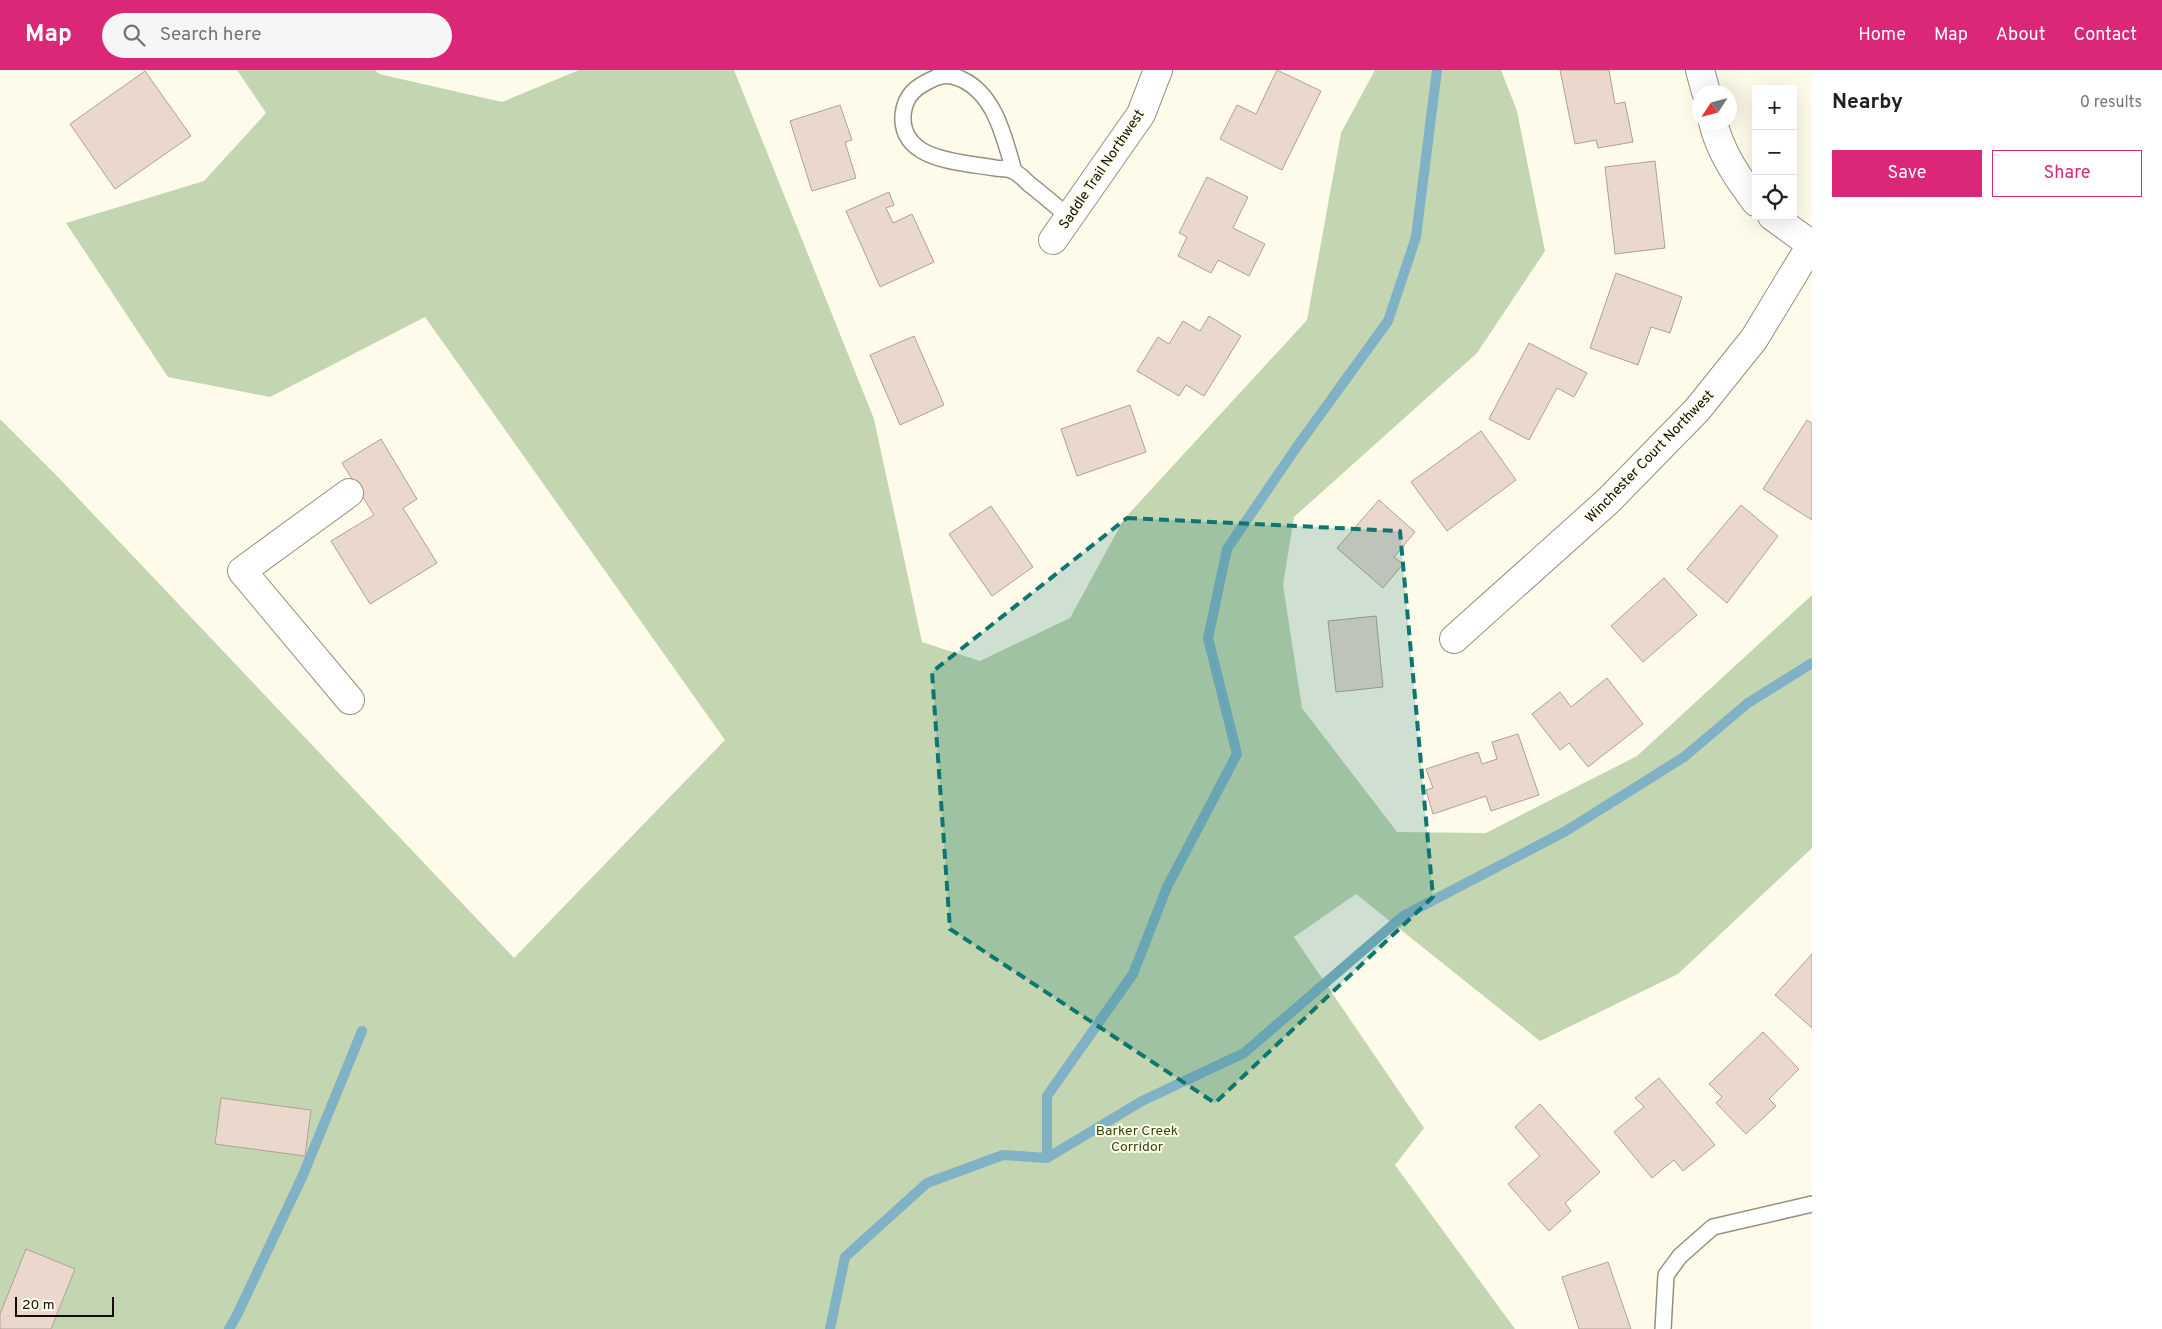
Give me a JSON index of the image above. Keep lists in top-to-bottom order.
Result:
{
  "streets": {
    "street": ["Saddle Trail Northwest", "Winchester Court Northwest"]
  },
  "parks": ["Barker Creek Corridor"],
  "scale_bar": "20 m",
  "north": "bottom left",
  "page": {
    "header": "Map",
    "search": "Search here",
    "nav": [
      "Home",
      "Map",
      "About",
      "Contact"
    ],
    "heading": ["Nearby", "0 results"],
    "map_buttons": ["+", "−"],
    "buttons": ["Save", "Share"],
    "scale": "20 m"
  }
}
